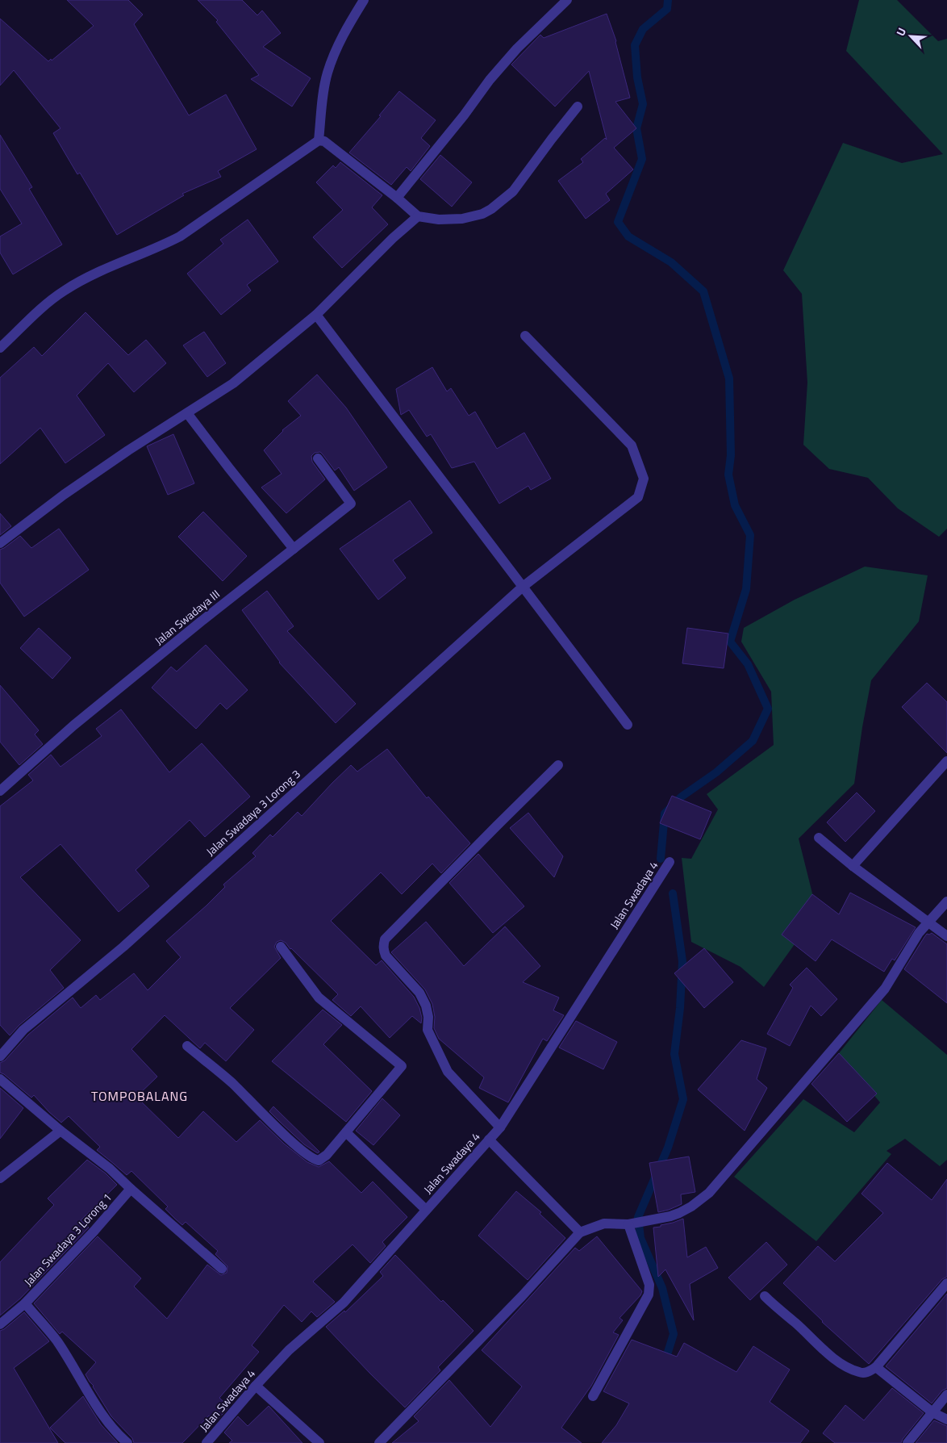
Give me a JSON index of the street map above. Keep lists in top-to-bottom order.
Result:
{
  "streets": {
    "street": [
      "Jalan Swadaya III",
      "Jalan Swadaya 3 Lorong 3",
      "Jalan Swadaya 4",
      "Jalan Swadaya 3 Lorong 1"
    ]
  },
  "districts": ["TOMPOBALANG"],
  "north": "top left"
}
